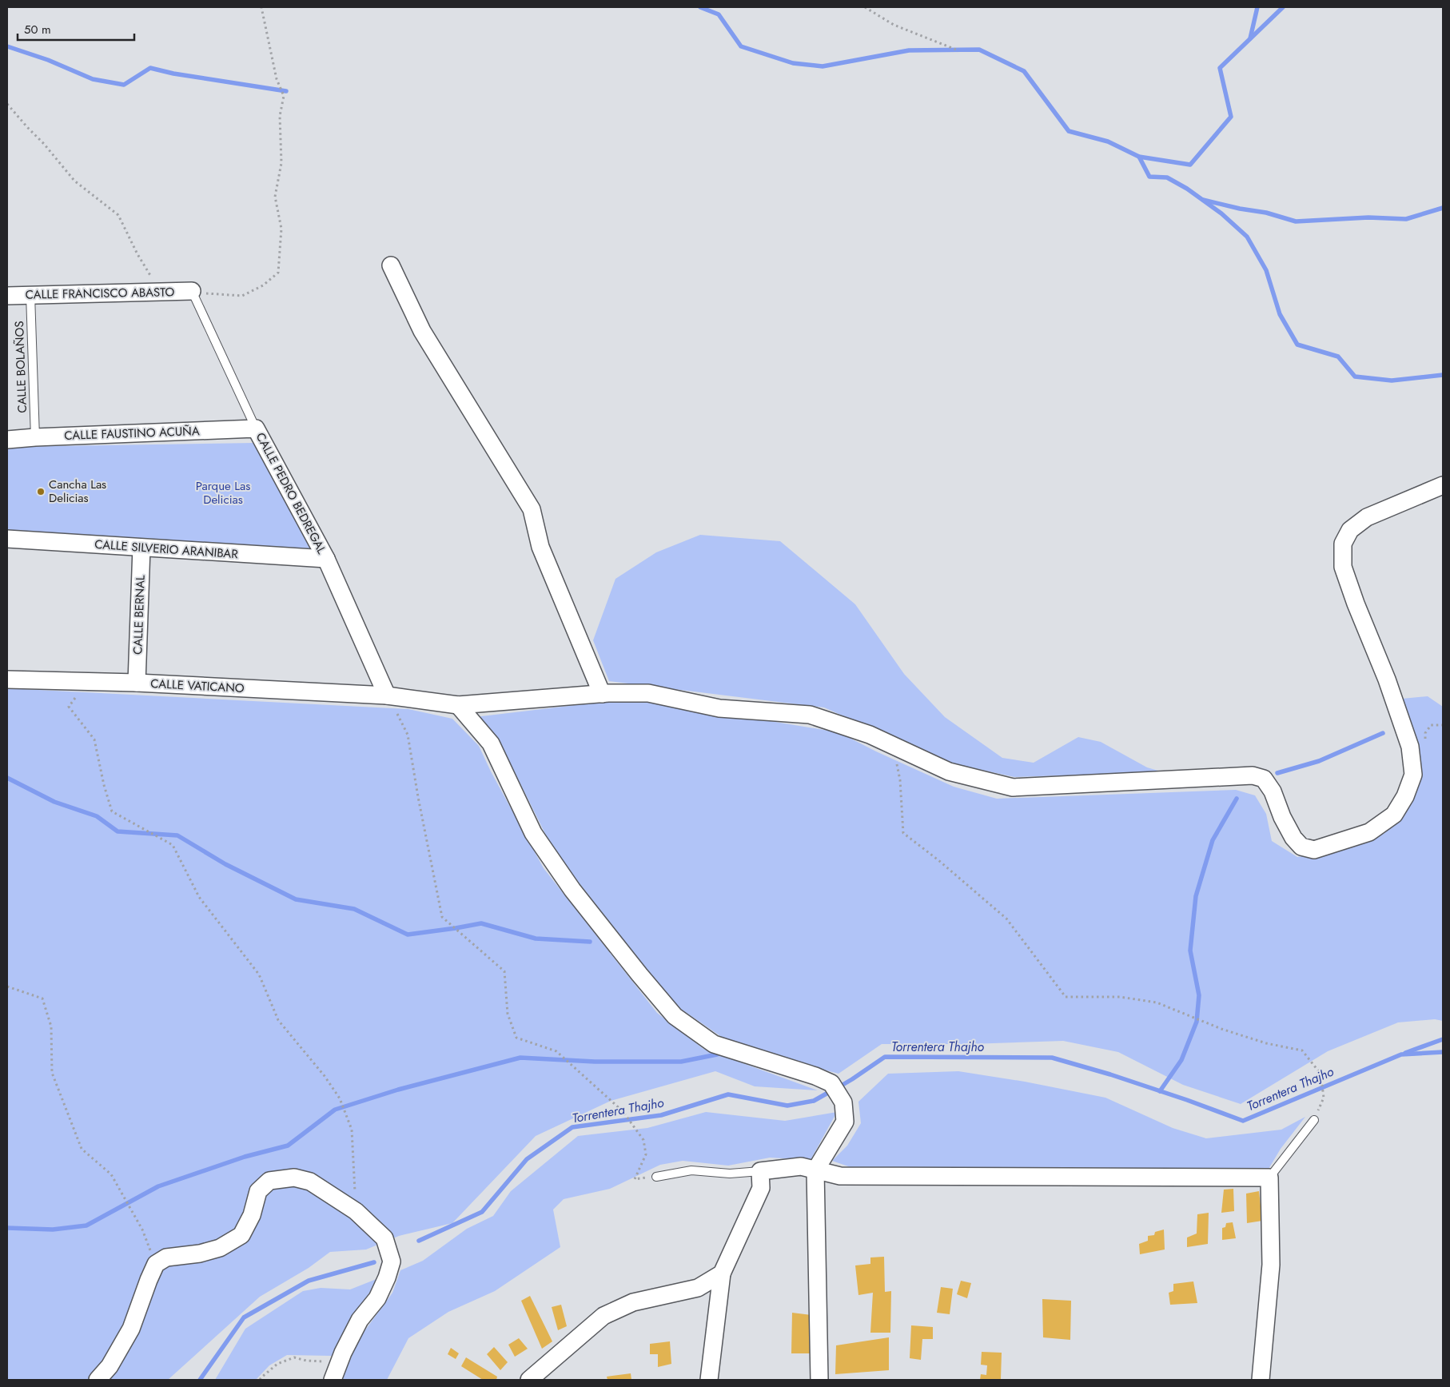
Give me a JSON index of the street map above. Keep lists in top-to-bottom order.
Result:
{
  "streets": {
    "street": [
      "CALLE FRANCISCO ABASTO",
      "CALLE FAUSTINO ACUÑA",
      "CALLE PEDRO BEDREGAL",
      "CALLE SILVERIO ARANIBAR",
      "CALLE BERNAL",
      "CALLE VATICANO"
    ],
    "lane": ["CALLE BOLAÑOS"]
  },
  "crossings": [
    ["CALLE FRANCISCO ABASTO", "CALLE BOLAÑOS"],
    ["CALLE FRANCISCO ABASTO", "CALLE PEDRO BEDREGAL"],
    ["CALLE BOLAÑOS", "CALLE FAUSTINO ACUÑA"],
    ["CALLE FAUSTINO ACUÑA", "CALLE PEDRO BEDREGAL"],
    ["CALLE PEDRO BEDREGAL", "CALLE SILVERIO ARANIBAR"],
    ["CALLE PEDRO BEDREGAL", "CALLE VATICANO"],
    ["CALLE SILVERIO ARANIBAR", "CALLE BERNAL"],
    ["CALLE BERNAL", "CALLE VATICANO"]
  ],
  "water": ["Torrentera Thajho"],
  "parks": ["Parque Las Delicias"],
  "places": ["Cancha Las Delicias"],
  "scale_bar": "50 m"
}
